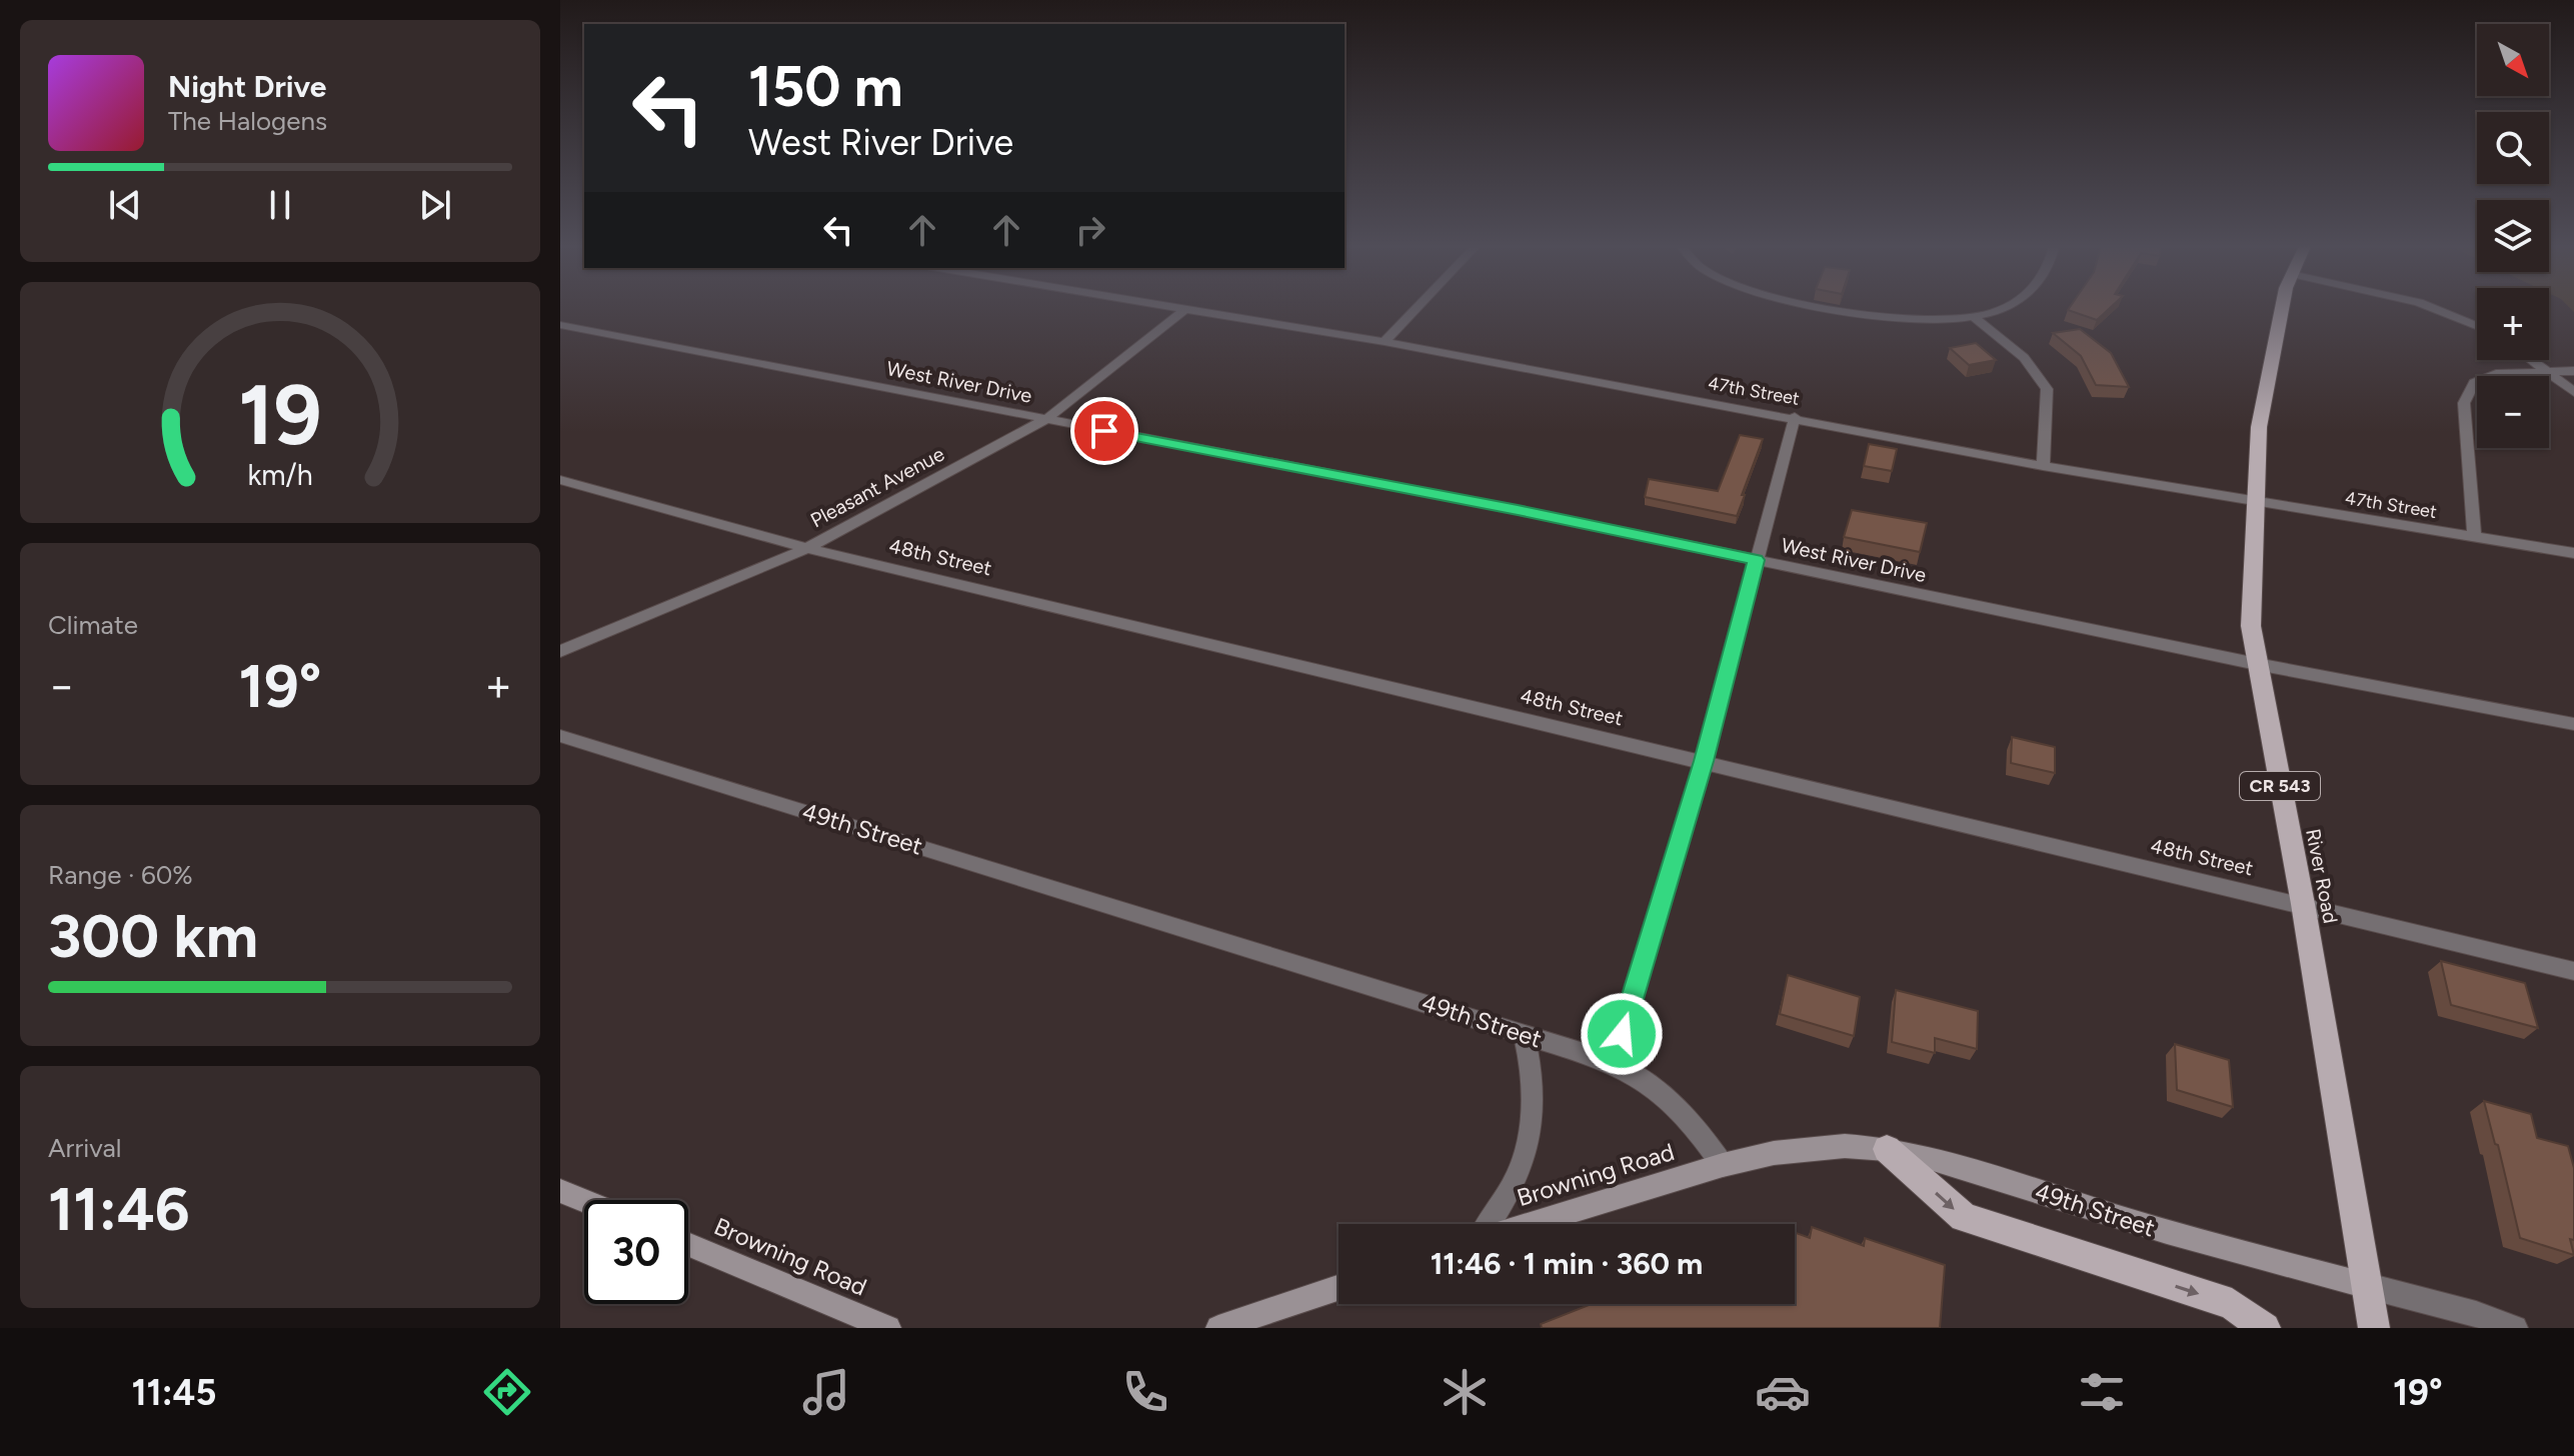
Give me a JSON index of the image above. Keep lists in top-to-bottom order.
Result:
{
  "streets": {
    "main road": [
      "CR 543",
      "49th Street",
      "River Road",
      "Browning Road"
    ],
    "street": [
      "West River Drive",
      "47th Street",
      "Pleasant Avenue",
      "48th Street"
    ]
  },
  "crossings": [
    ["West River Drive", "Pleasant Avenue"],
    ["West River Drive", "River Road"],
    ["47th Street", "Pleasant Avenue"],
    ["47th Street", "River Road"],
    ["Pleasant Avenue", "48th Street"],
    ["48th Street", "River Road"],
    ["49th Street", "River Road"],
    ["49th Street", "Browning Road"]
  ],
  "north": "bottom right",
  "page": {
    "map_buttons": ["+", "−"],
    "turn": ["150 m", "West River Drive"],
    "song": ["Night Drive", "The Halogens"],
    "tile": [
      "Climate",
      ["Range · 60%", "300 km"],
      ["Arrival", "11:46"]
    ],
    "heat": ["−", "19°", "+"],
    "limit": "30",
    "trip": "11:46 · 1 min · 360 m",
    "tabs": ["11:45", "19°"],
    "gauge": ["19", "km/h"]
  }
}
